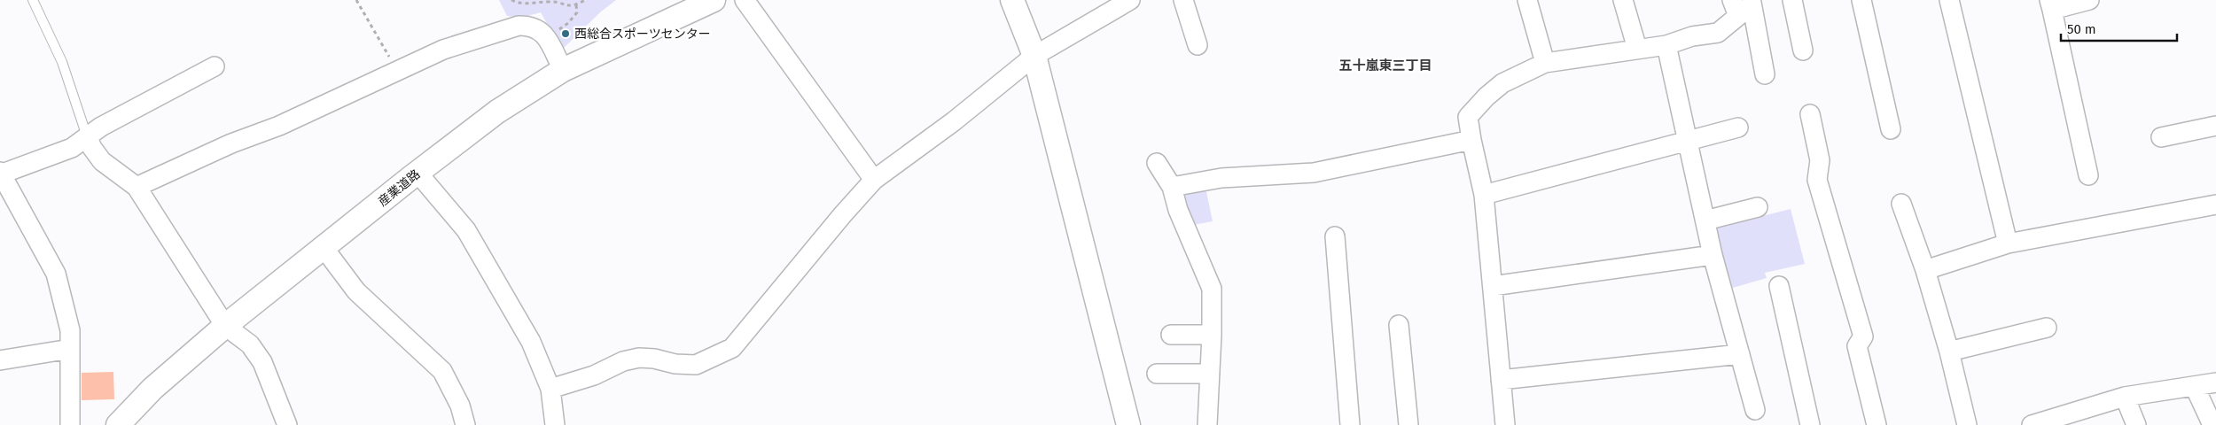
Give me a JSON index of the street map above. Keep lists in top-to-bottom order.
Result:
{
  "streets": {
    "street": ["産業道路"]
  },
  "districts": ["五十嵐東三丁目"],
  "places": ["西総合スポーツセンター"],
  "scale_bar": "50 m"
}
